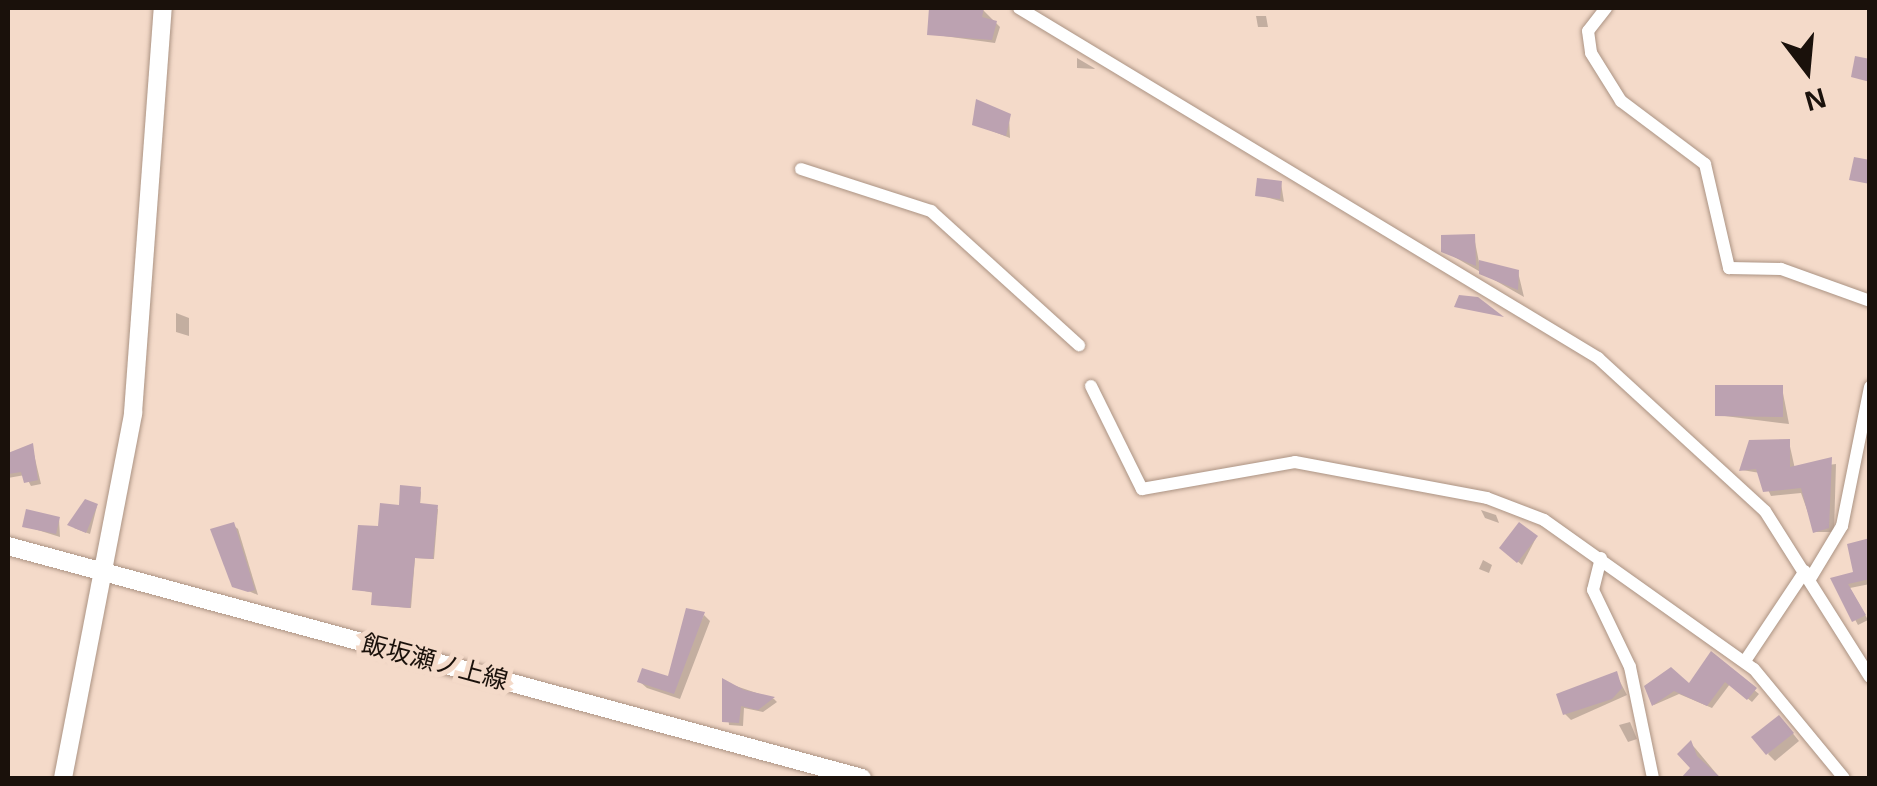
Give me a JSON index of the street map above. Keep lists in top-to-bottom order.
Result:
{
  "streets": {
    "main road": ["飯坂瀬ノ上線"]
  },
  "north": "bottom"
}
